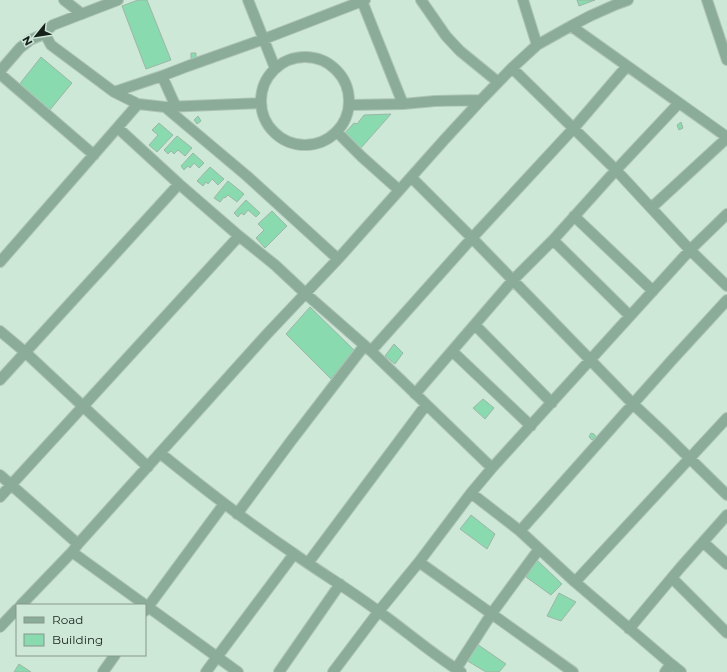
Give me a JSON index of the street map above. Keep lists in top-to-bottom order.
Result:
{
  "legend": ["Road", "Building"],
  "north": "bottom left"
}
